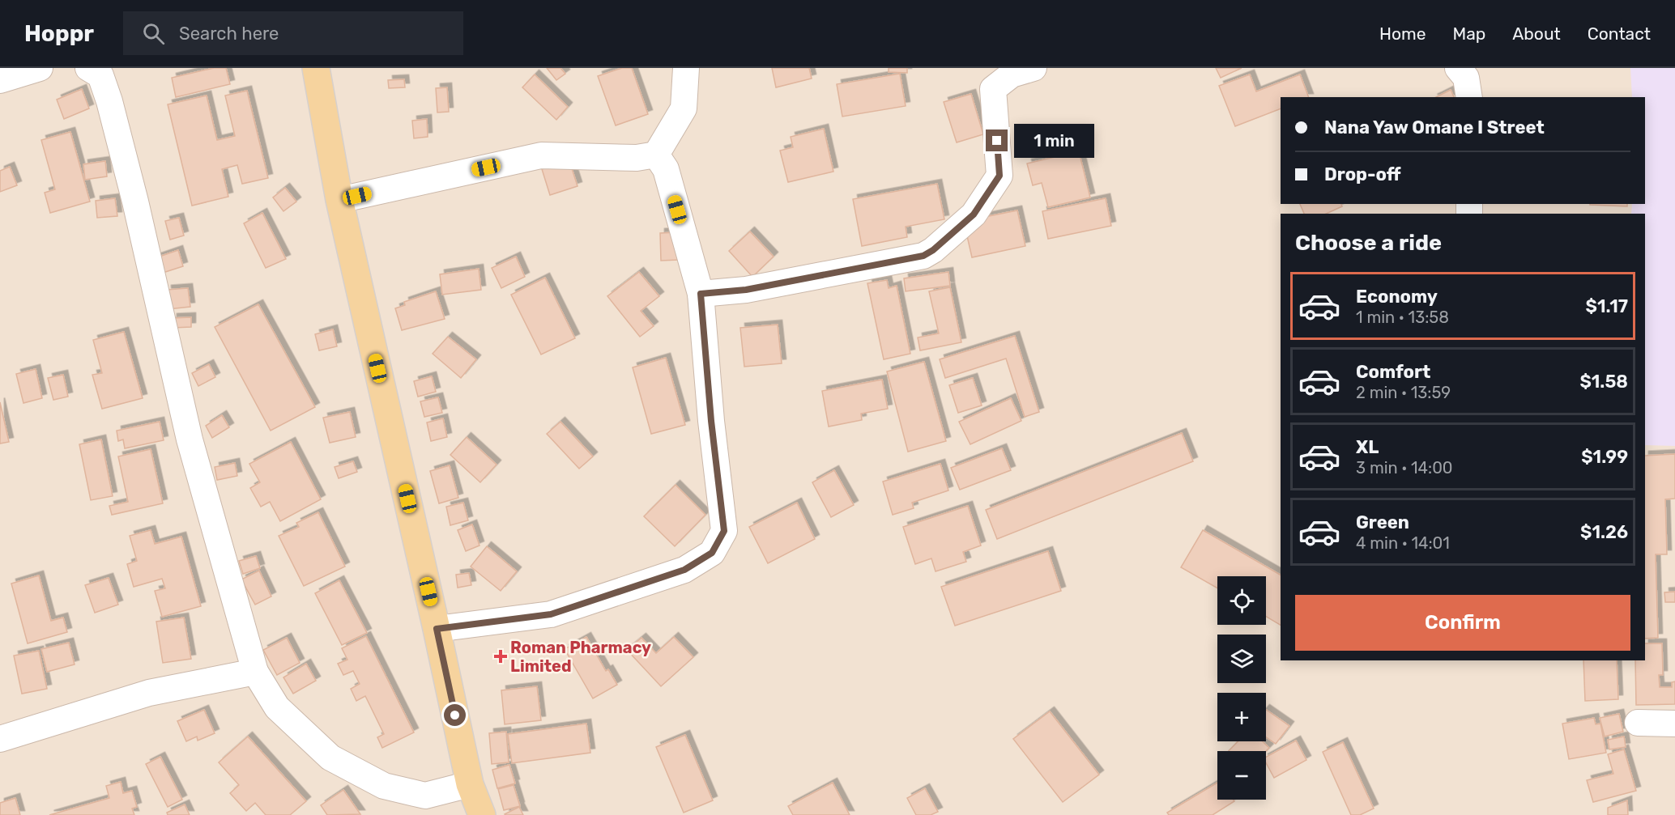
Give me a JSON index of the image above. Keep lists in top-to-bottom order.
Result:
{
  "places": {
    "health": ["Roman Pharmacy Limited"]
  },
  "page": {
    "header": "Hoppr",
    "search": "Search here",
    "nav": [
      "Home",
      "Map",
      "About",
      "Contact"
    ],
    "banner": ["Nana Yaw Omane I Street", "Drop-off"],
    "bubble": "1 min",
    "heading": "Choose a ride",
    "list": [
      {
        "name": "Economy",
        "note": "1 min · 13:58",
        "value": "$1.17"
      },
      {
        "name": "Comfort",
        "note": "2 min · 13:59",
        "value": "$1.58"
      },
      {
        "name": "XL",
        "note": "3 min · 14:00",
        "value": "$1.99"
      },
      {
        "name": "Green",
        "note": "4 min · 14:01",
        "value": "$1.26"
      }
    ],
    "map_buttons": ["+", "−"],
    "buttons": "Confirm"
  }
}
